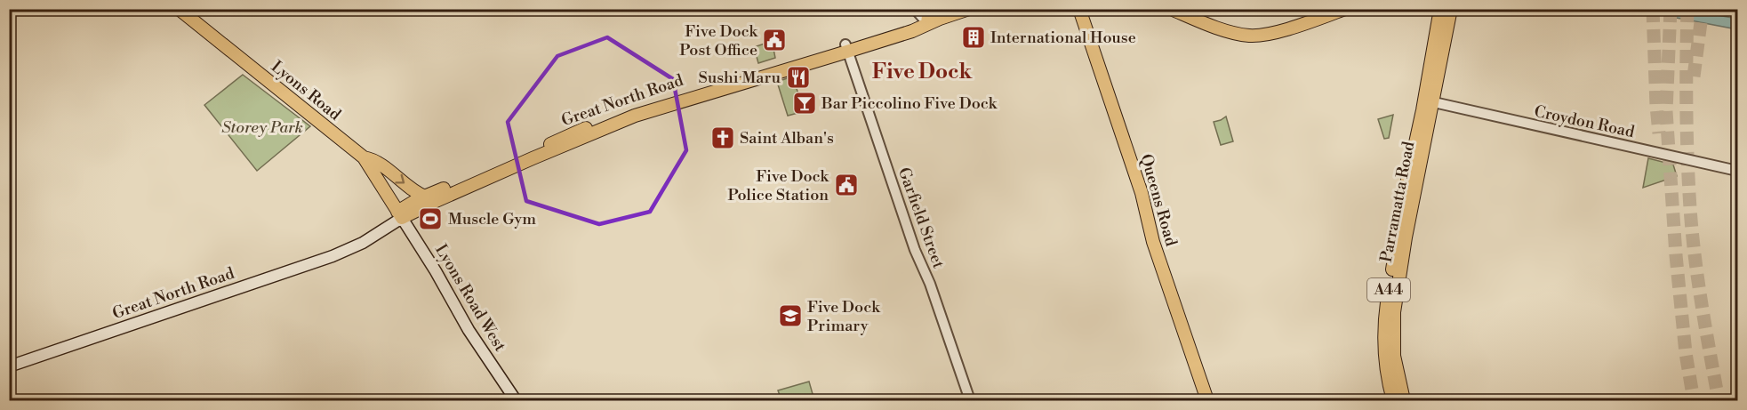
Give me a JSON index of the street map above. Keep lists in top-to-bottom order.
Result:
{
  "streets": {
    "main road": [
      "Lyons Road",
      "Great North Road",
      "Queens Road",
      "Parramatta Road",
      "A44",
      "Lyons Road West"
    ],
    "street": ["Croydon Road", "Garfield Street"]
  },
  "crossings": [
    ["Lyons Road", "Great North Road"],
    ["Lyons Road", "Lyons Road West"],
    ["Great North Road", "Garfield Street"],
    ["Great North Road", "Lyons Road West"],
    ["Croydon Road", "Parramatta Road"]
  ],
  "districts": ["Five Dock"],
  "parks": ["Storey Park"],
  "places": {
    "building": ["International House"],
    "public building": ["Five Dock Post Office", "Five Dock Police Station"],
    "restaurant": ["Sushi Maru"],
    "bar": ["Bar Piccolino Five Dock"],
    "church": ["Saint Alban's"],
    "sports": ["Muscle Gym"],
    "school or university": ["Five Dock Primary"]
  }
}
